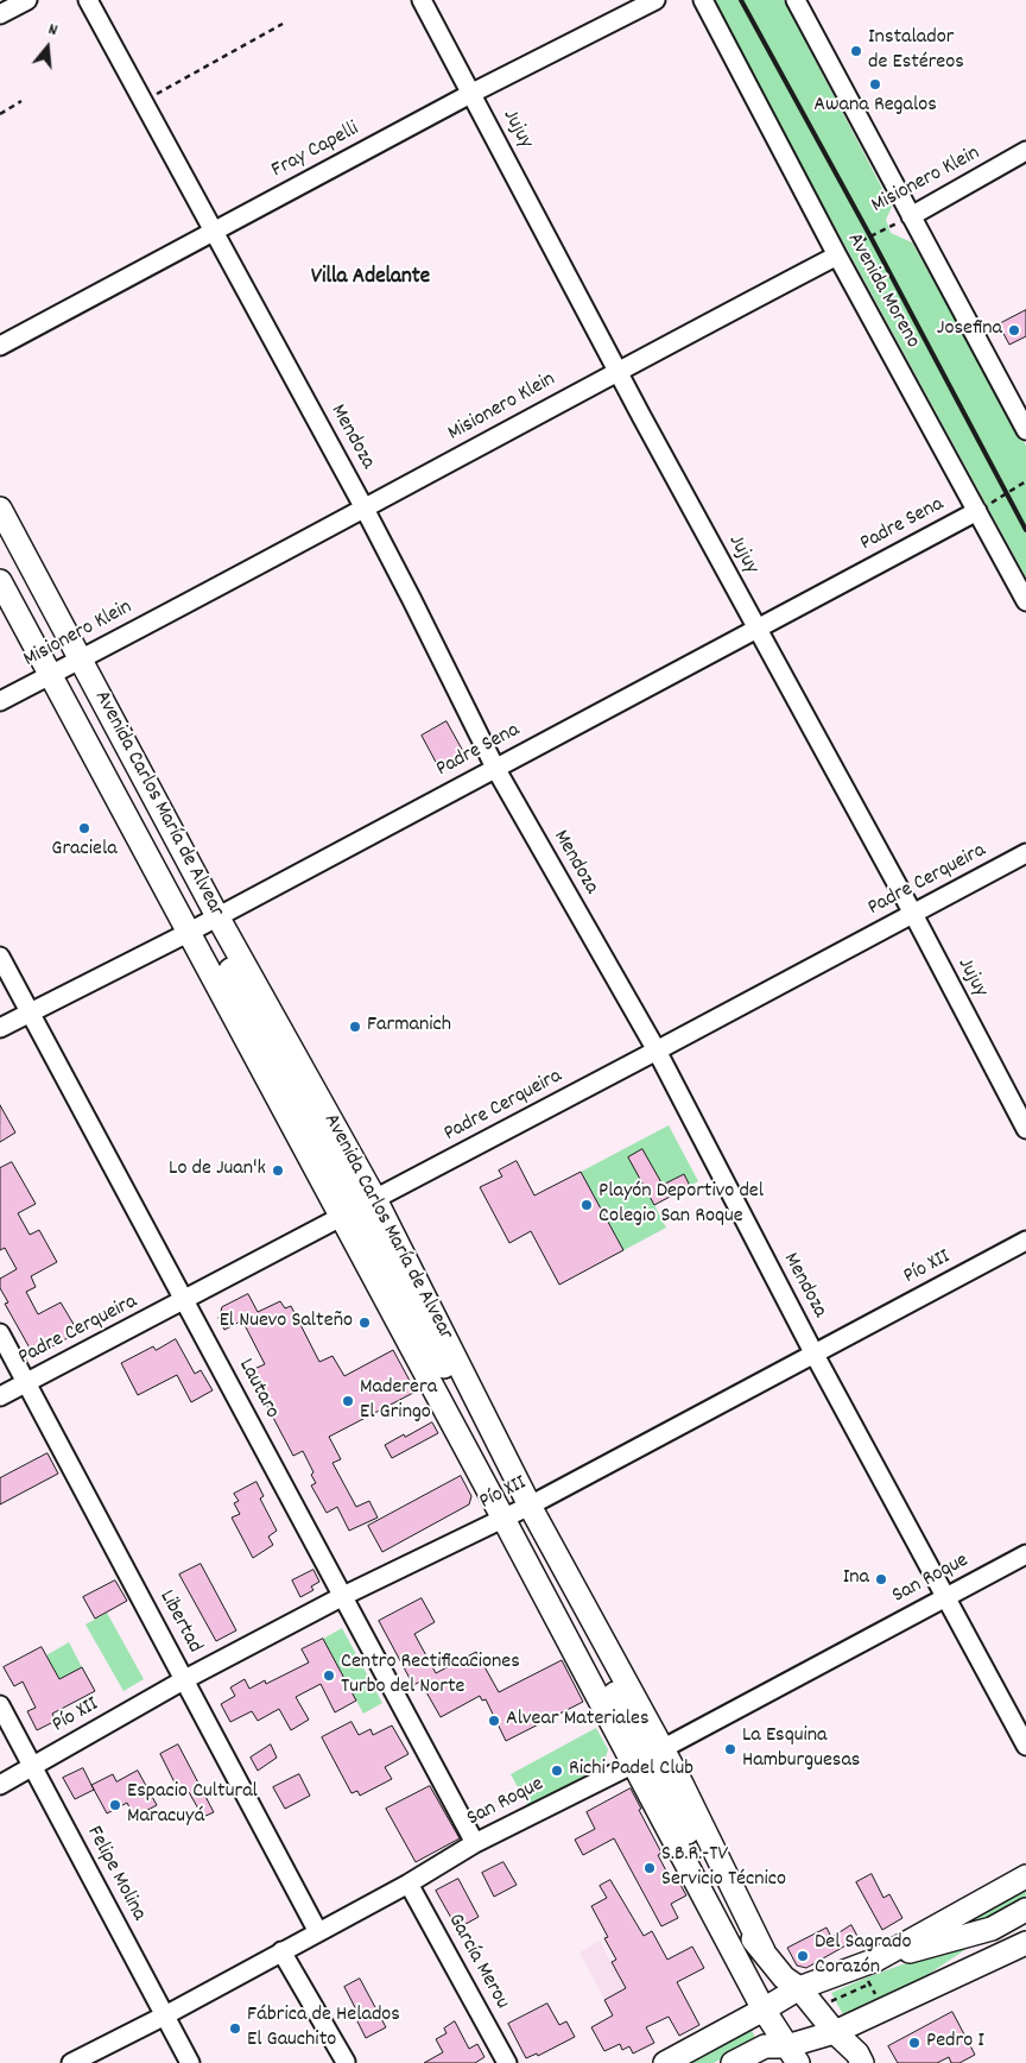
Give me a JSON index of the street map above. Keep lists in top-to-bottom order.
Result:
{
  "streets": {
    "main road": ["Avenida Carlos María de Alvear"],
    "street": [
      "Jujuy",
      "Fray Capelli",
      "Misionero Klein",
      "Avenida Moreno",
      "Mendoza",
      "Padre Sena",
      "Padre Cerqueira",
      "Pío XII",
      "Lautaro",
      "San Roque",
      "Libertad",
      "Felipe Molina",
      "García Merou"
    ]
  },
  "crossings": [
    ["Jujuy", "Fray Capelli"],
    ["Jujuy", "Misionero Klein"],
    ["Jujuy", "Padre Sena"],
    ["Jujuy", "Padre Cerqueira"],
    ["Fray Capelli", "Mendoza"],
    ["Misionero Klein", "Avenida Moreno"],
    ["Misionero Klein", "Mendoza"],
    ["Misionero Klein", "Avenida Carlos María de Alvear"],
    ["Avenida Moreno", "Padre Sena"],
    ["Mendoza", "Padre Sena"],
    ["Mendoza", "Padre Cerqueira"],
    ["Mendoza", "Pío XII"],
    ["Mendoza", "San Roque"],
    ["Padre Sena", "Avenida Carlos María de Alvear"],
    ["Padre Sena", "Lautaro"],
    ["Avenida Carlos María de Alvear", "Padre Cerqueira"],
    ["Avenida Carlos María de Alvear", "Pío XII"],
    ["Avenida Carlos María de Alvear", "San Roque"],
    ["Padre Cerqueira", "Lautaro"],
    ["Padre Cerqueira", "Libertad"],
    ["Pío XII", "Lautaro"],
    ["Pío XII", "Libertad"],
    ["Pío XII", "Felipe Molina"],
    ["Lautaro", "San Roque"],
    ["San Roque", "Libertad"],
    ["San Roque", "Felipe Molina"],
    ["San Roque", "García Merou"]
  ],
  "districts": ["Villa Adelante"],
  "places": [
    "Instalador de Estéreos",
    "Awana Regalos",
    "Josefina",
    "Graciela",
    "Farmanich",
    "Lo de Juan'k",
    "Playón Deportivo del Colegio San Roque",
    "El Nuevo Salteño",
    "Maderera El Gringo",
    "Ina",
    "Centro Rectificaciones Turbo del Norte",
    "Alvear Materiales",
    "La Esquina Hamburguesas",
    "Richi Padel Club",
    "Espacio Cultural Maracuyá",
    "S.B.R.-TV Servicio Técnico",
    "Del Sagrado Corazón",
    "Fábrica de Helados El Gauchito",
    "Pedro I"
  ],
  "north": "top"
}
